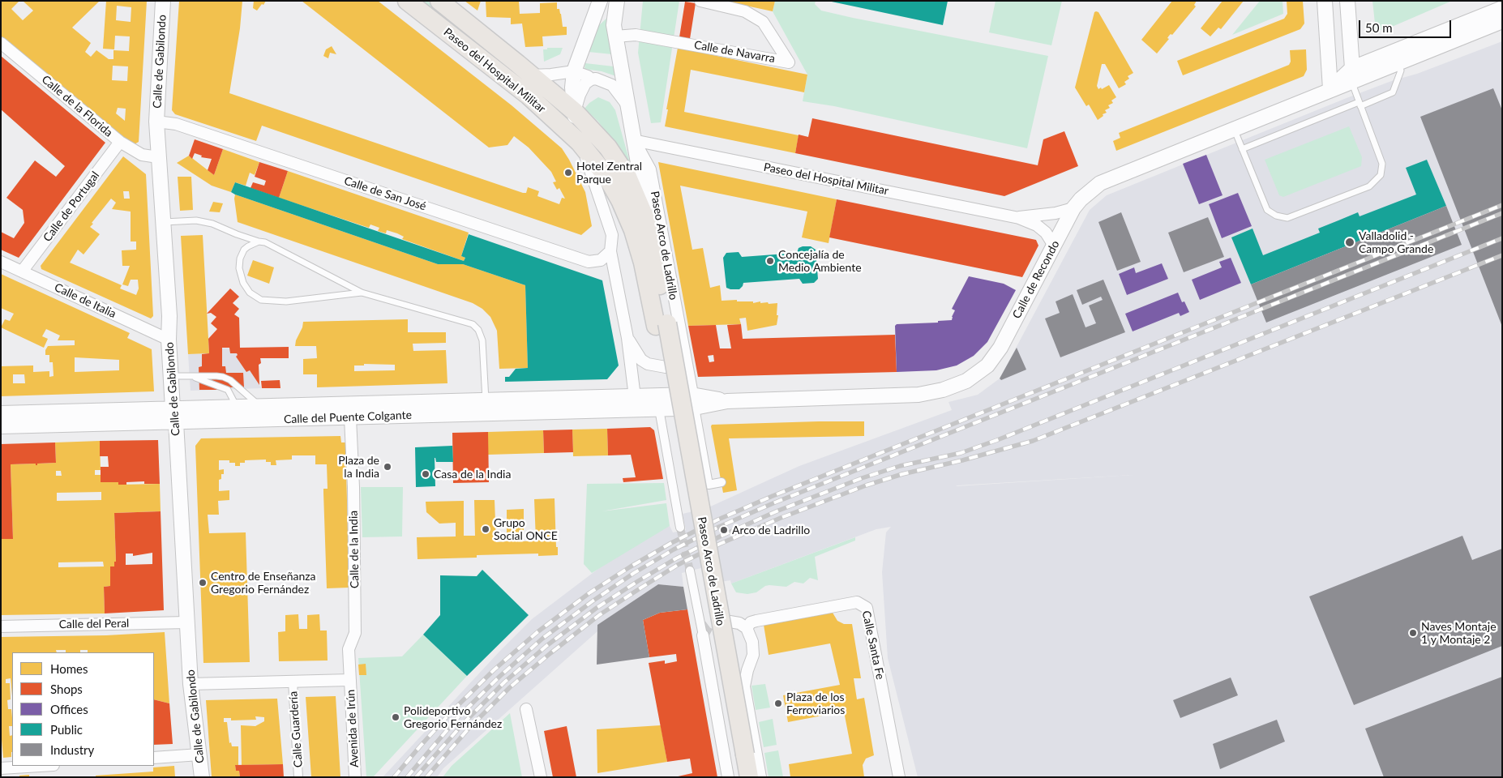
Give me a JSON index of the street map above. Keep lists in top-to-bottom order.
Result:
{
  "streets": {
    "main road": ["Paseo del Hospital Militar", "Paseo Arco de Ladrillo"],
    "street": [
      "Calle de Navarra",
      "Calle de Gabilondo",
      "Calle de la Florida",
      "Calle de San José",
      "Calle de Portugal",
      "Calle de Recondo",
      "Calle de Italia",
      "Calle del Puente Colgante",
      "Calle de la India",
      "Calle del Peral",
      "Calle Santa Fe",
      "Avenida de Irún",
      "Calle Guardería"
    ]
  },
  "crossings": [
    ["Calle de Navarra", "Paseo Arco de Ladrillo"],
    ["Calle de Gabilondo", "Calle de la Florida"],
    ["Calle de Gabilondo", "Calle de San José"],
    ["Calle de Gabilondo", "Calle de Italia"],
    ["Calle de Gabilondo", "Calle del Puente Colgante"],
    ["Calle de Gabilondo", "Calle del Peral"],
    ["Calle de Gabilondo", "Calle Guardería"],
    ["Paseo del Hospital Militar", "Paseo Arco de Ladrillo"],
    ["Paseo del Hospital Militar", "Calle de Recondo"],
    ["Calle de la Florida", "Calle de Portugal"],
    ["Calle de San José", "Paseo Arco de Ladrillo"],
    ["Calle de Portugal", "Calle de Italia"],
    ["Paseo Arco de Ladrillo", "Calle de Recondo"],
    ["Paseo Arco de Ladrillo", "Calle del Puente Colgante"],
    ["Calle de Recondo", "Calle del Puente Colgante"],
    ["Calle del Puente Colgante", "Calle de la India"],
    ["Calle de la India", "Avenida de Irún"],
    ["Calle de la India", "Calle Guardería"],
    ["Avenida de Irún", "Calle Guardería"]
  ],
  "places": [
    "Hotel Zentral Parque",
    "Valladolid - Campo Grande",
    "Concejalía de Medio Ambiente",
    "Plaza de la India",
    "Casa de la India",
    "Grupo Social ONCE",
    "Arco de Ladrillo",
    "Centro de Enseñanza Gregorio Fernández",
    "Naves Montaje 1 y Montaje 2",
    "Plaza de los Ferroviarios",
    "Polideportivo Gregorio Fernández"
  ],
  "legend": [
    "Homes",
    "Shops",
    "Offices",
    "Public",
    "Industry"
  ],
  "scale_bar": "50 m"
}
